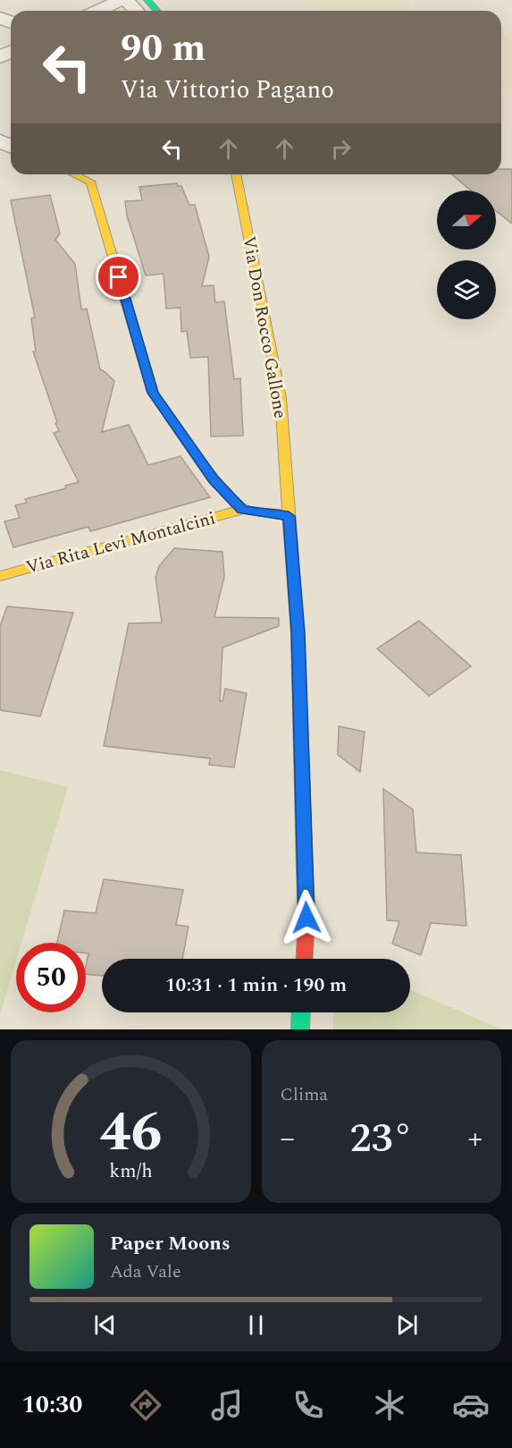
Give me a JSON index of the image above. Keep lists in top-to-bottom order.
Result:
{
  "streets": {
    "main road": ["Via Don Rocco Gallone", "Via Rita Levi Montalcini"]
  },
  "north": "right",
  "page": {
    "turn": ["90 m", "Via Vittorio Pagano"],
    "limit": "50",
    "trip": "10:31 · 1 min · 190 m",
    "tile": "Clima",
    "heat": ["−", "23°", "+"],
    "song": ["Paper Moons", "Ada Vale"],
    "tabs": "10:30",
    "gauge": ["46", "km/h"]
  }
}
